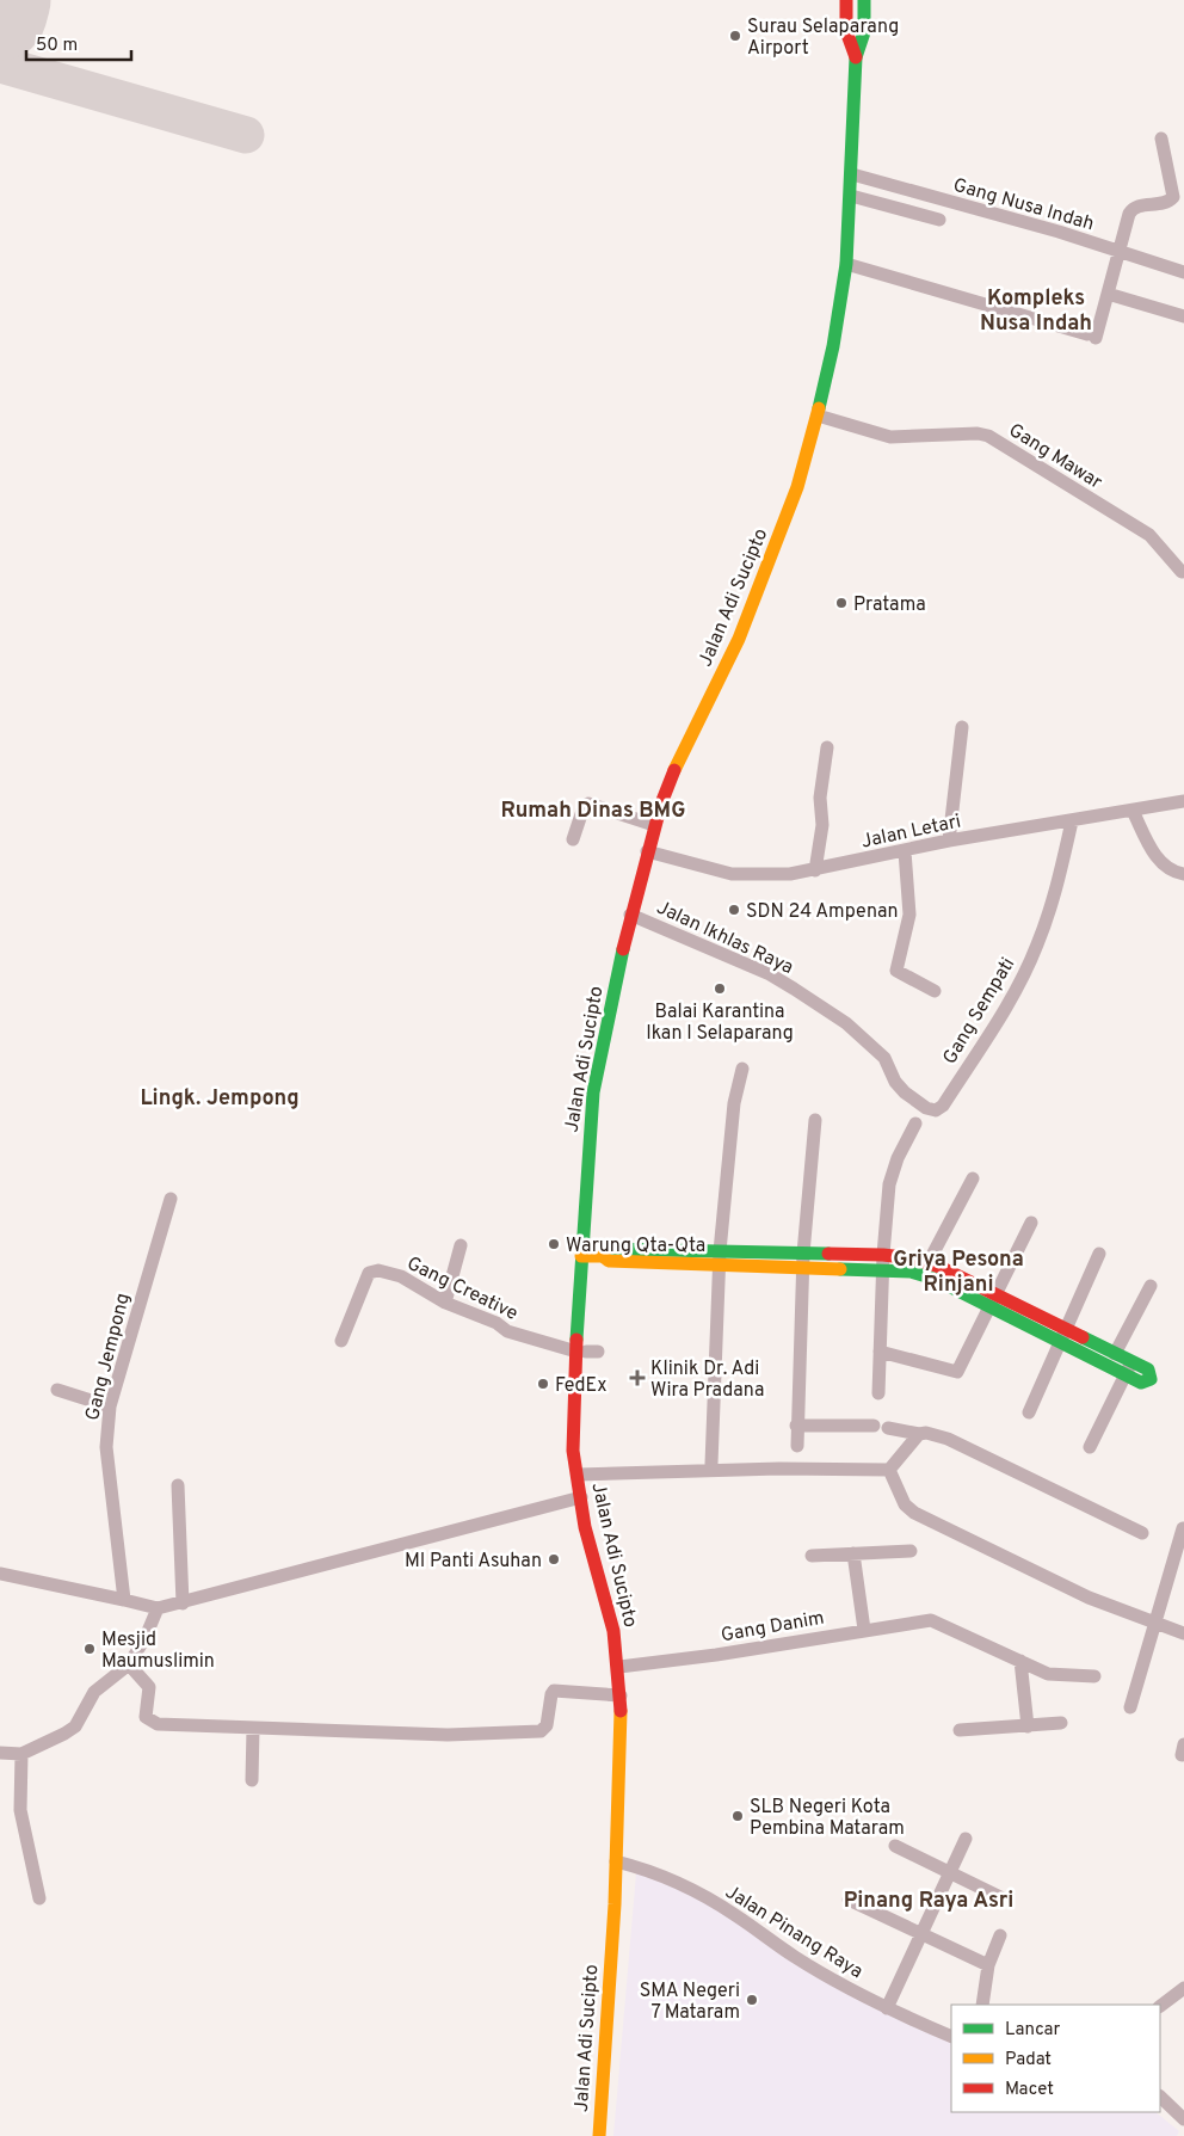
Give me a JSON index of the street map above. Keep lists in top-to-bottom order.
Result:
{
  "streets": {
    "main road": ["Jalan Adi Sucipto"],
    "street": [
      "Gang Nusa Indah",
      "Gang Mawar",
      "Jalan Letari",
      "Jalan Ikhlas Raya",
      "Gang Sempati",
      "Gang Creative",
      "Gang Jempong",
      "Gang Danim",
      "Jalan Pinang Raya"
    ]
  },
  "crossings": [
    ["Gang Nusa Indah", "Jalan Adi Sucipto"],
    ["Gang Mawar", "Jalan Adi Sucipto"],
    ["Jalan Adi Sucipto", "Jalan Letari"],
    ["Jalan Adi Sucipto", "Jalan Ikhlas Raya"],
    ["Jalan Adi Sucipto", "Gang Creative"],
    ["Jalan Adi Sucipto", "Gang Danim"],
    ["Jalan Adi Sucipto", "Jalan Pinang Raya"],
    ["Jalan Letari", "Gang Sempati"],
    ["Jalan Ikhlas Raya", "Gang Sempati"]
  ],
  "districts": [
    "Kompleks Nusa Indah",
    "Rumah Dinas BMG",
    "Lingk. Jempong",
    "Griya Pesona Rinjani",
    "Pinang Raya Asri"
  ],
  "places": {
    "other": [
      "Surau Selaparang Airport",
      "Pratama",
      "SDN 24 Ampenan",
      "Balai Karantina Ikan I Selaparang",
      "Warung Qta-Qta",
      "FedEx",
      "MI Panti Asuhan",
      "Mesjid Maumuslimin",
      "SLB Negeri Kota Pembina Mataram",
      "SMA Negeri 7 Mataram"
    ],
    "health": ["Klinik Dr. Adi Wira Pradana"]
  },
  "legend": ["Lancar", "Padat", "Macet"],
  "scale_bar": "50 m"
}
